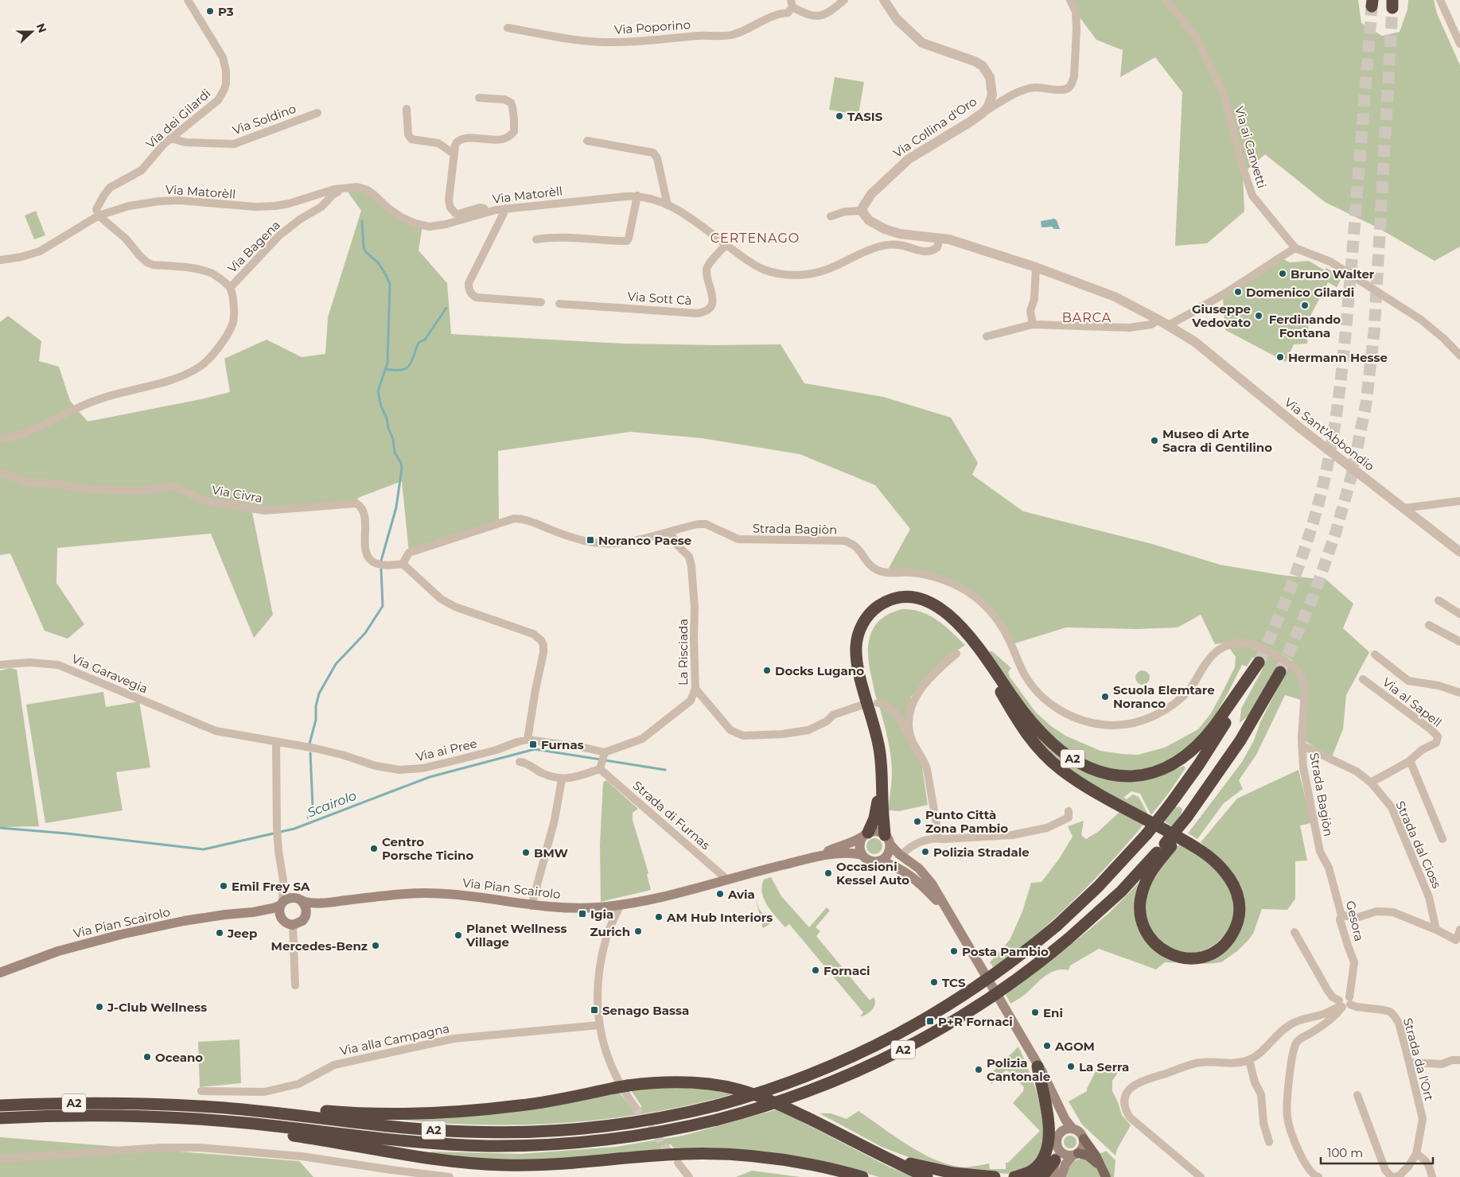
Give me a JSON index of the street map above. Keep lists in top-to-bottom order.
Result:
{
  "streets": {
    "highway": ["A2"],
    "main road": ["Via Pian Scairolo"],
    "street": [
      "Via Poporino",
      "Via dei Gilardi",
      "Via Soldino",
      "Via Collina d'Oro",
      "Via ai Canvetti",
      "Via Matorèll",
      "Via Bagena",
      "Via Sott Cà",
      "Via Sant'Abbondio",
      "Via Civra",
      "Strada Bagiòn",
      "La Risciada",
      "Via Garavegia",
      "Via al Sapell",
      "Via ai Pree",
      "Strada di Furnas",
      "Strada dal Cioss",
      "Gesora",
      "Via alla Campagna",
      "Strada da l'Ort"
    ]
  },
  "crossings": [
    ["Via dei Gilardi", "Via Soldino"],
    ["Via dei Gilardi", "Via Matorèll"],
    ["Via dei Gilardi", "Via Bagena"],
    ["Via Matorèll", "Via Bagena"],
    ["Via Matorèll", "Via Sott Cà"],
    ["Strada Bagiòn", "La Risciada"],
    ["Strada Bagiòn", "Strada dal Cioss"],
    ["Strada Bagiòn", "Gesora"],
    ["La Risciada", "Via ai Pree"],
    ["Via Garavegia", "Via ai Pree"],
    ["Via al Sapell", "Strada dal Cioss"],
    ["A2", "Via Pian Scairolo"],
    ["Strada di Furnas", "Via Pian Scairolo"],
    ["Gesora", "Strada da l'Ort"]
  ],
  "districts": ["CERTENAGO", "BARCA"],
  "water": ["Scairolo"],
  "places": {
    "other": [
      "P3",
      "TASIS",
      "Bruno Walter",
      "Domenico Gilardi",
      "Ferdinando Fontana",
      "Giuseppe Vedovato",
      "Hermann Hesse",
      "Museo di Arte Sacra di Gentilino",
      "Docks Lugano",
      "Scuola Elemtare Noranco",
      "Punto Città Zona Pambio",
      "Centro Porsche Ticino",
      "Polizia Stradale",
      "BMW",
      "Occasioni Kessel Auto",
      "Emil Frey SA",
      "Avia",
      "AM Hub Interiors",
      "Zurich",
      "Jeep",
      "Planet Wellness Village",
      "Mercedes-Benz",
      "Posta Pambio",
      "Fornaci",
      "TCS",
      "J-Club Wellness",
      "Eni",
      "AGOM",
      "Oceano",
      "La Serra",
      "Polizia Cantonale"
    ],
    "transit": [
      "Noranco Paese",
      "Furnas",
      "Igia",
      "Senago Bassa",
      "P+R Fornaci"
    ]
  },
  "scale_bar": "100 m",
  "north": "right"
}
